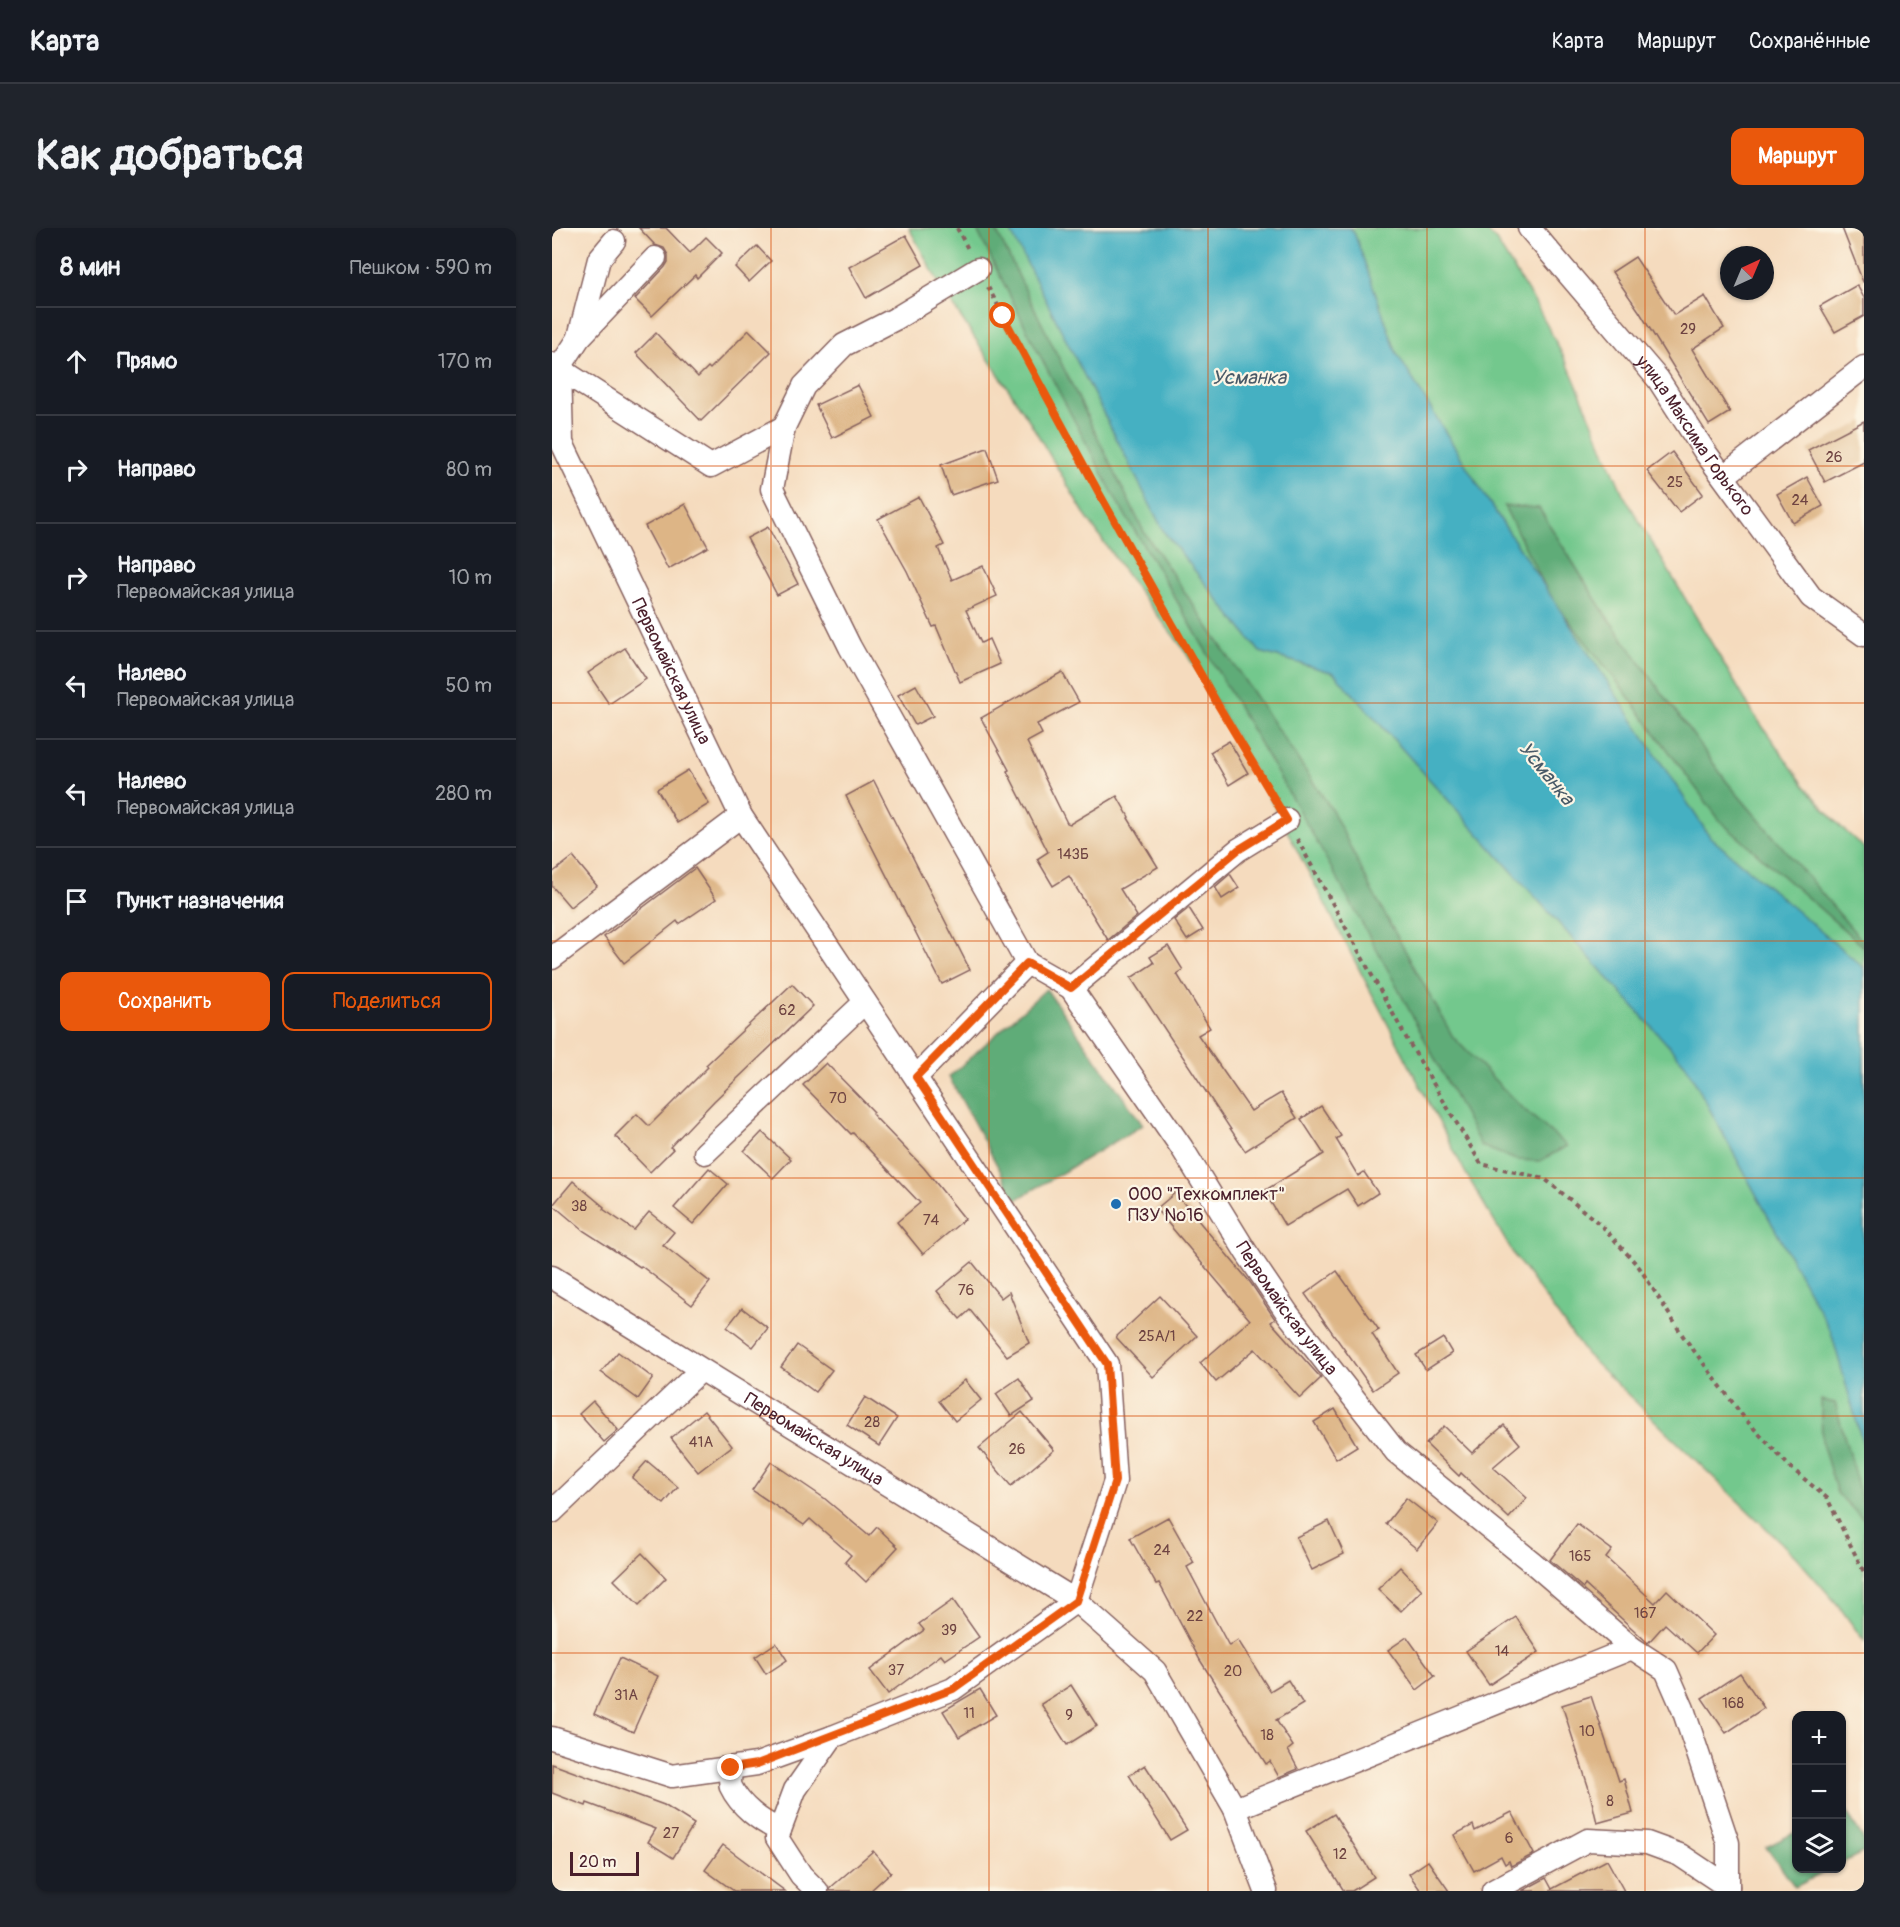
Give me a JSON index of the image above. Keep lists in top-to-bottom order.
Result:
{
  "streets": {
    "street": ["улица Максима Горького", "Первомайская улица"]
  },
  "water": ["Усманка"],
  "places": ["ООО \"Техкомплект\" ПЗУ №16"],
  "house_numbers": [
    "29",
    "26",
    "25",
    "24",
    "143Б",
    "62",
    "70",
    "38",
    "74",
    "76",
    "25А/1",
    "28",
    "41А",
    "26",
    "24",
    "165",
    "167",
    "22",
    "39",
    "14",
    "37",
    "20",
    "31А",
    "168",
    "11",
    "9",
    "10",
    "18",
    "8",
    "27",
    "6",
    "12"
  ],
  "scale_bar": "20 m",
  "north": "top right",
  "page": {
    "header": "Карта",
    "nav": ["Карта", "Маршрут", "Сохранённые"],
    "buttons": [
      "Маршрут",
      ["Сохранить", "Поделиться"]
    ],
    "title": "Как добраться",
    "heading": ["8 мин", "Пешком · 590 m"],
    "list": [
      ["Прямо", "170 m"],
      ["Направо", "80 m"],
      ["Направо", "Первомайская улица", "10 m"],
      ["Налево", "Первомайская улица", "50 m"],
      ["Налево", "Первомайская улица", "280 m"],
      "Пункт назначения"
    ],
    "map_buttons": ["+", "−"],
    "scale": "20 m"
  }
}
